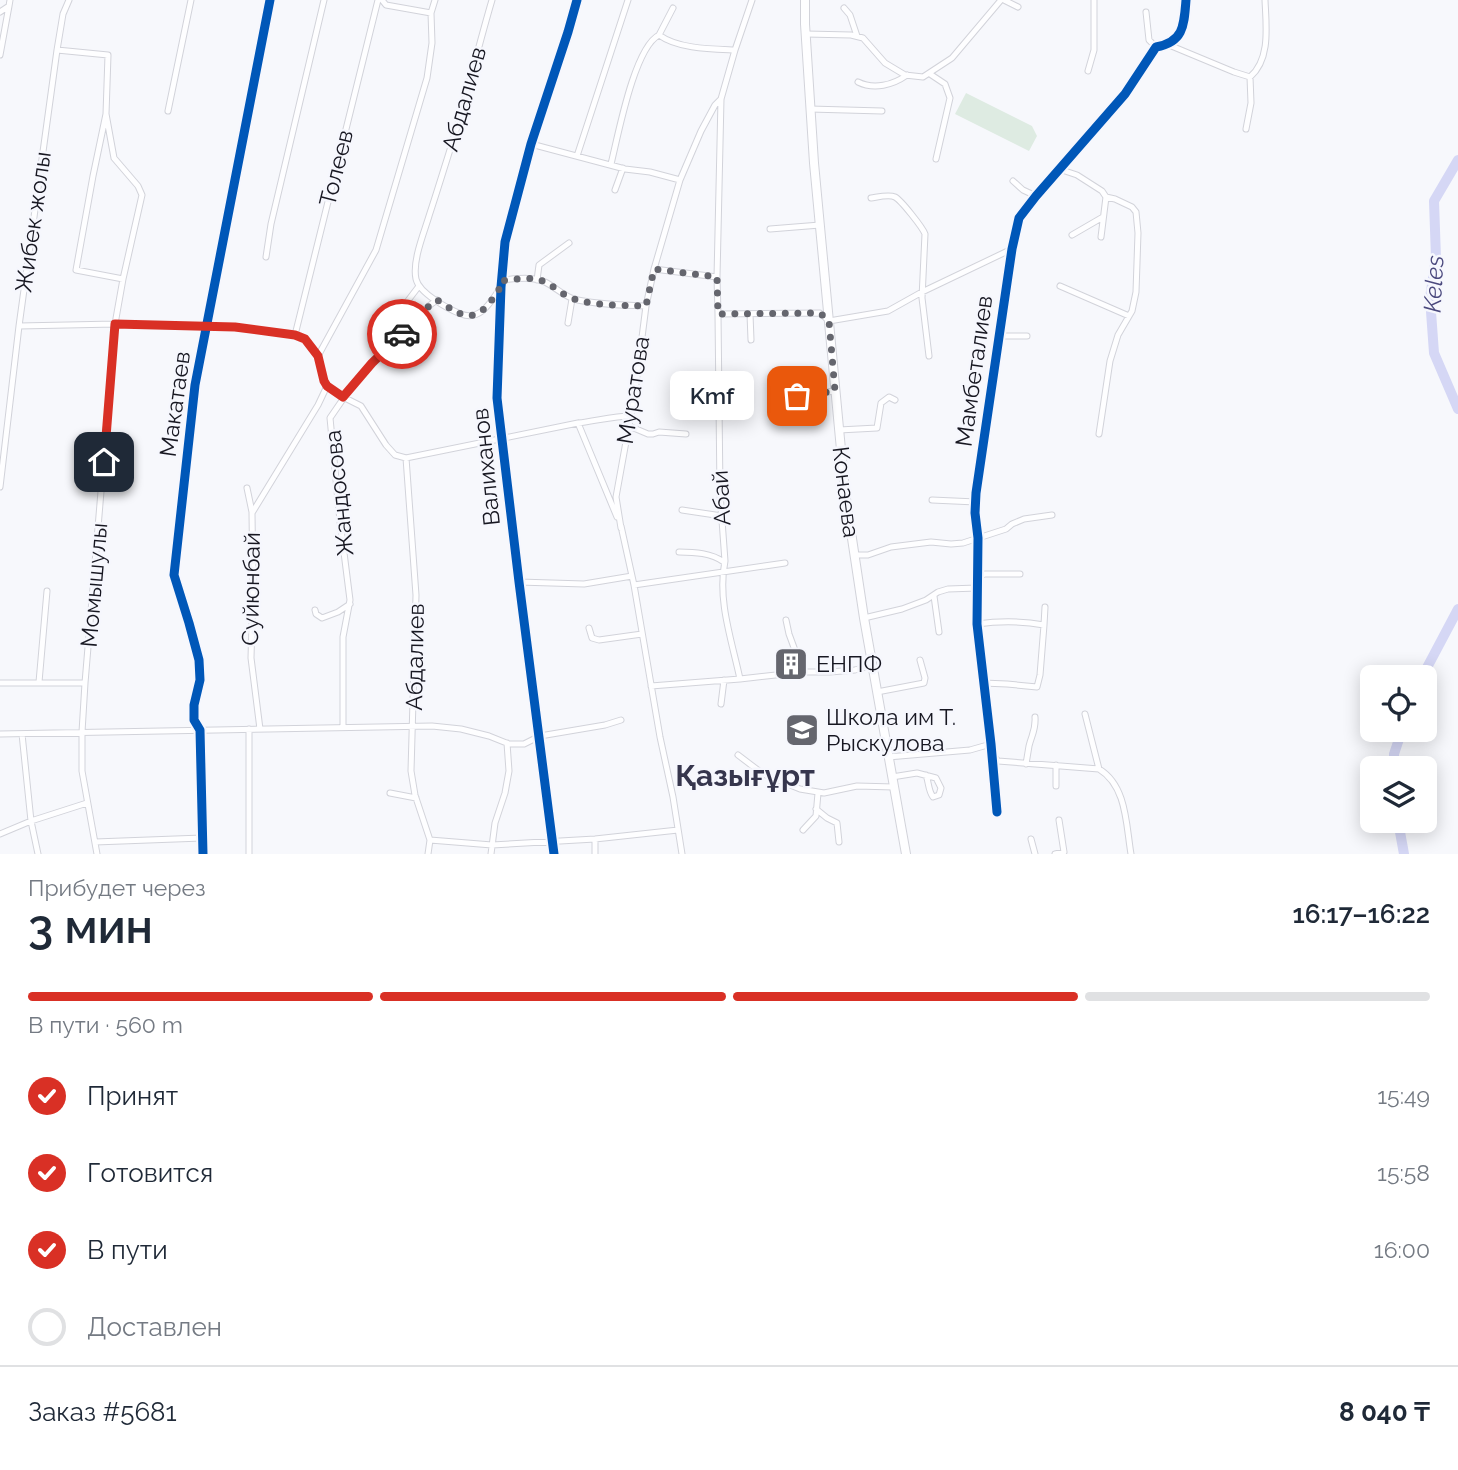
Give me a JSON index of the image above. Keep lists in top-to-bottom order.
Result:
{
  "streets": {
    "main road": ["Конаева"],
    "street": [
      "Абдалиев",
      "Толеев",
      "Жибек жолы",
      "Мамбеталиев",
      "Муратова",
      "Макатаев",
      "Валиханов",
      "Жандосова",
      "Абай",
      "Момышулы",
      "Суйюнбай"
    ]
  },
  "crossings": [
    ["Муратова", "Абай"]
  ],
  "districts": ["Қазығұрт"],
  "water": ["Keles"],
  "places": {
    "other": ["Kmf"],
    "building": ["ЕНПФ"],
    "school or university": ["Школа им Т. Рыскулова"]
  },
  "page": {
    "bubble": "Kmf",
    "heading": ["3 мин", "Прибудет через", "16:17–16:22"],
    "panel": ["Заказ #5681", "8 040 ₸"],
    "bar": "В пути · 560 m",
    "list": [
      ["Принят", "15:49"],
      ["Готовится", "15:58"],
      ["В пути", "16:00"],
      "Доставлен"
    ]
  }
}
